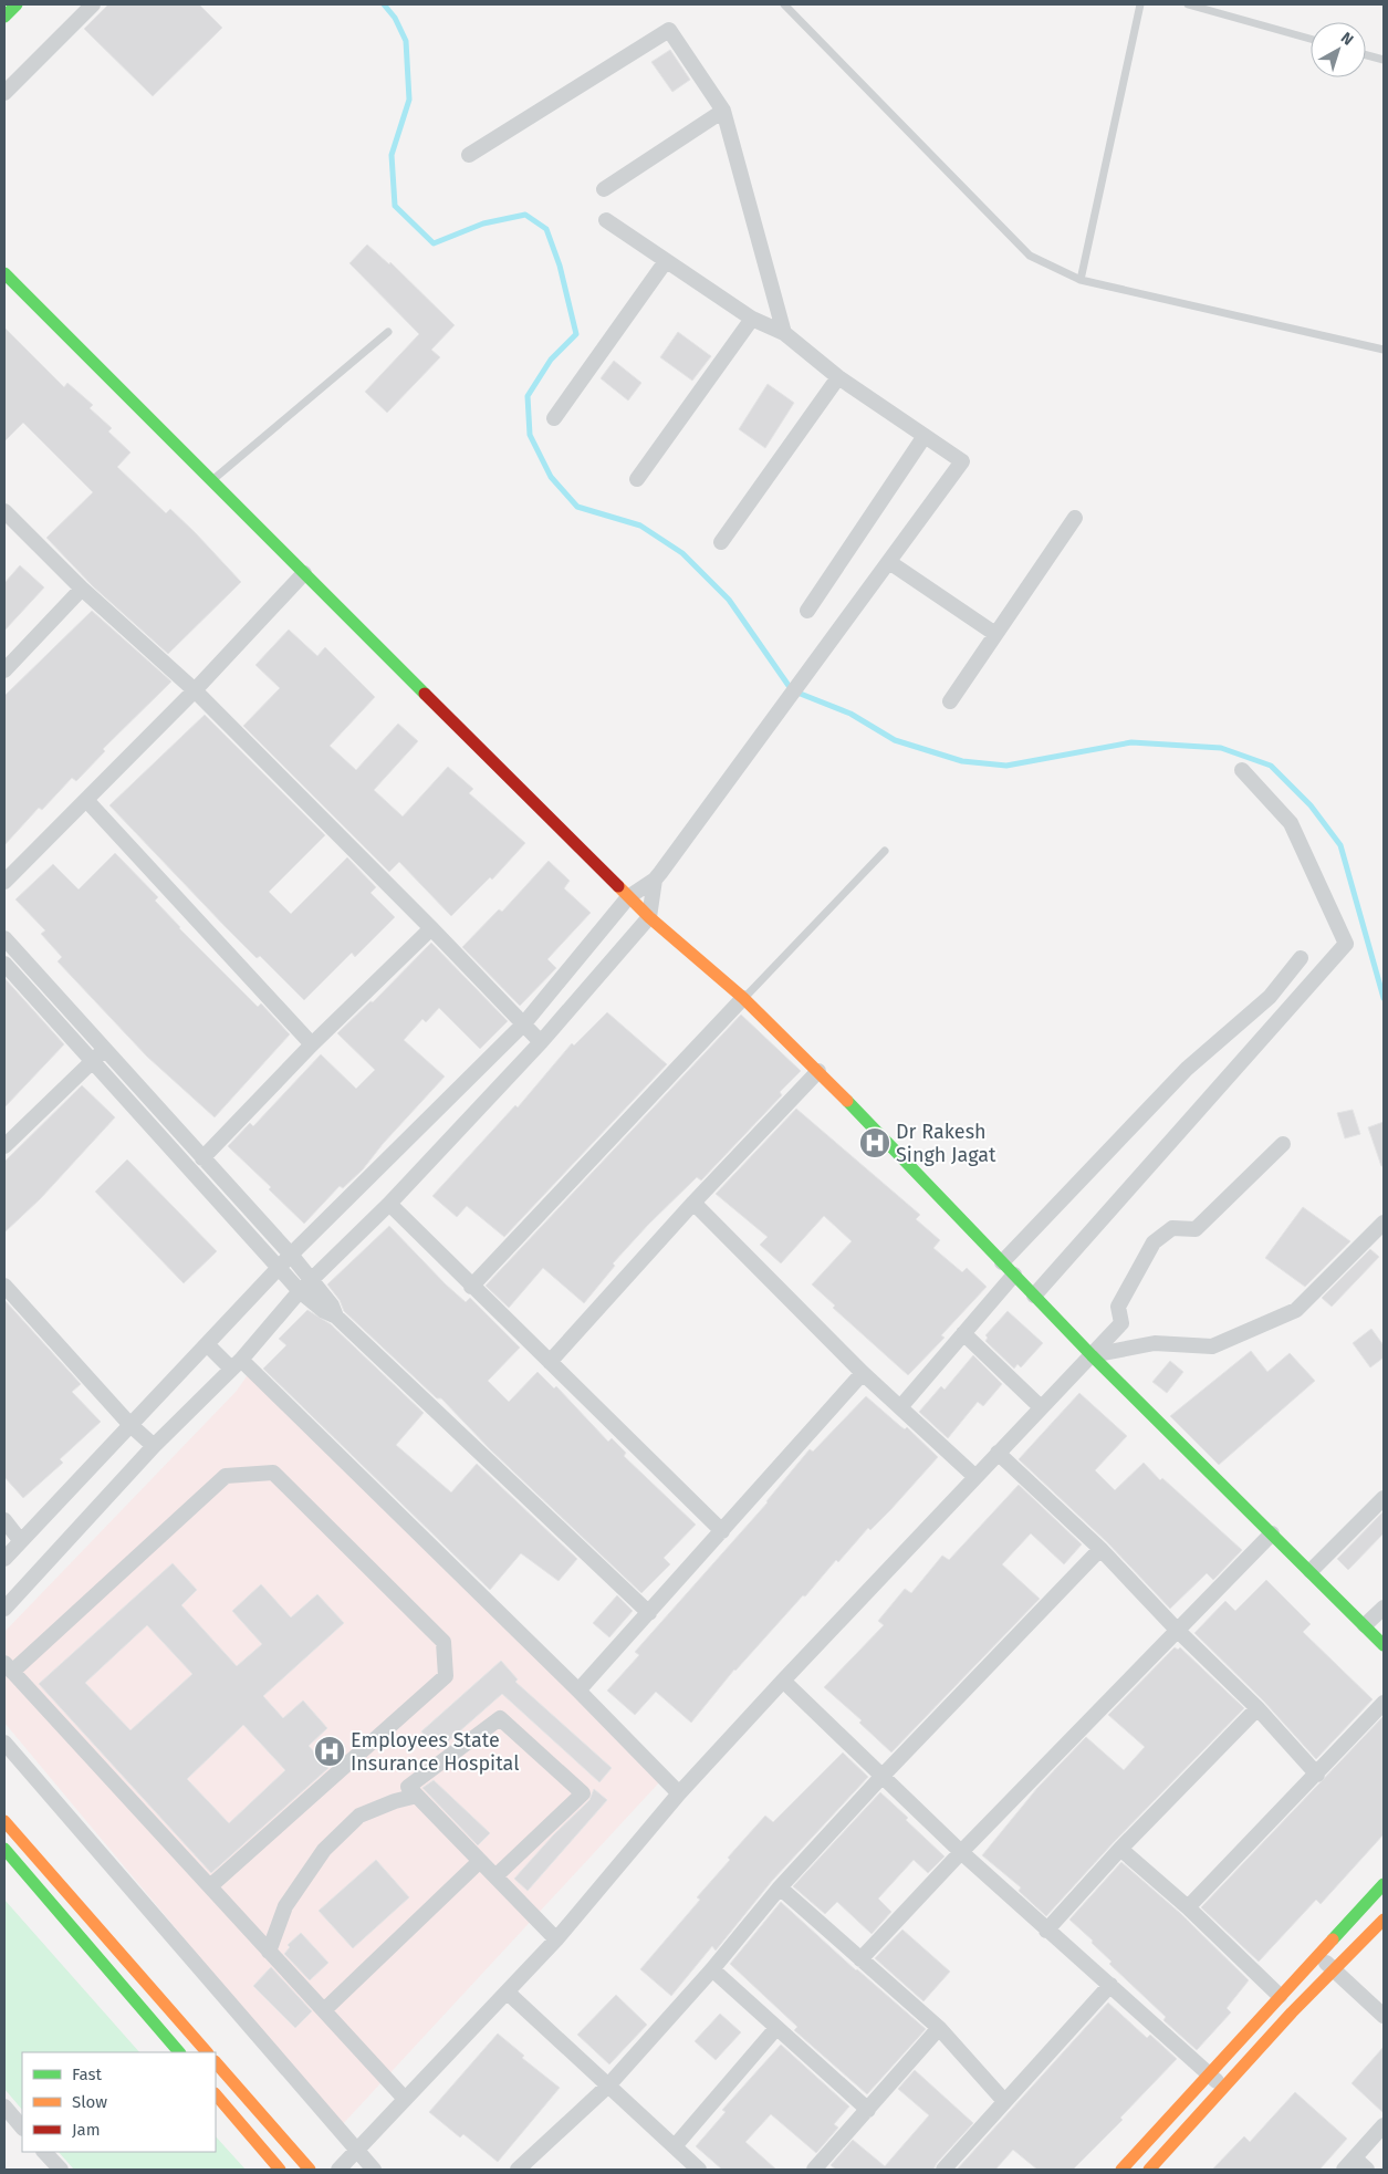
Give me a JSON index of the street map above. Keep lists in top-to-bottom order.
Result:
{
  "places": {
    "hospital": ["Dr Rakesh Singh Jagat", "Employees State Insurance Hospital"]
  },
  "legend": ["Fast", "Slow", "Jam"],
  "north": "top right"
}
